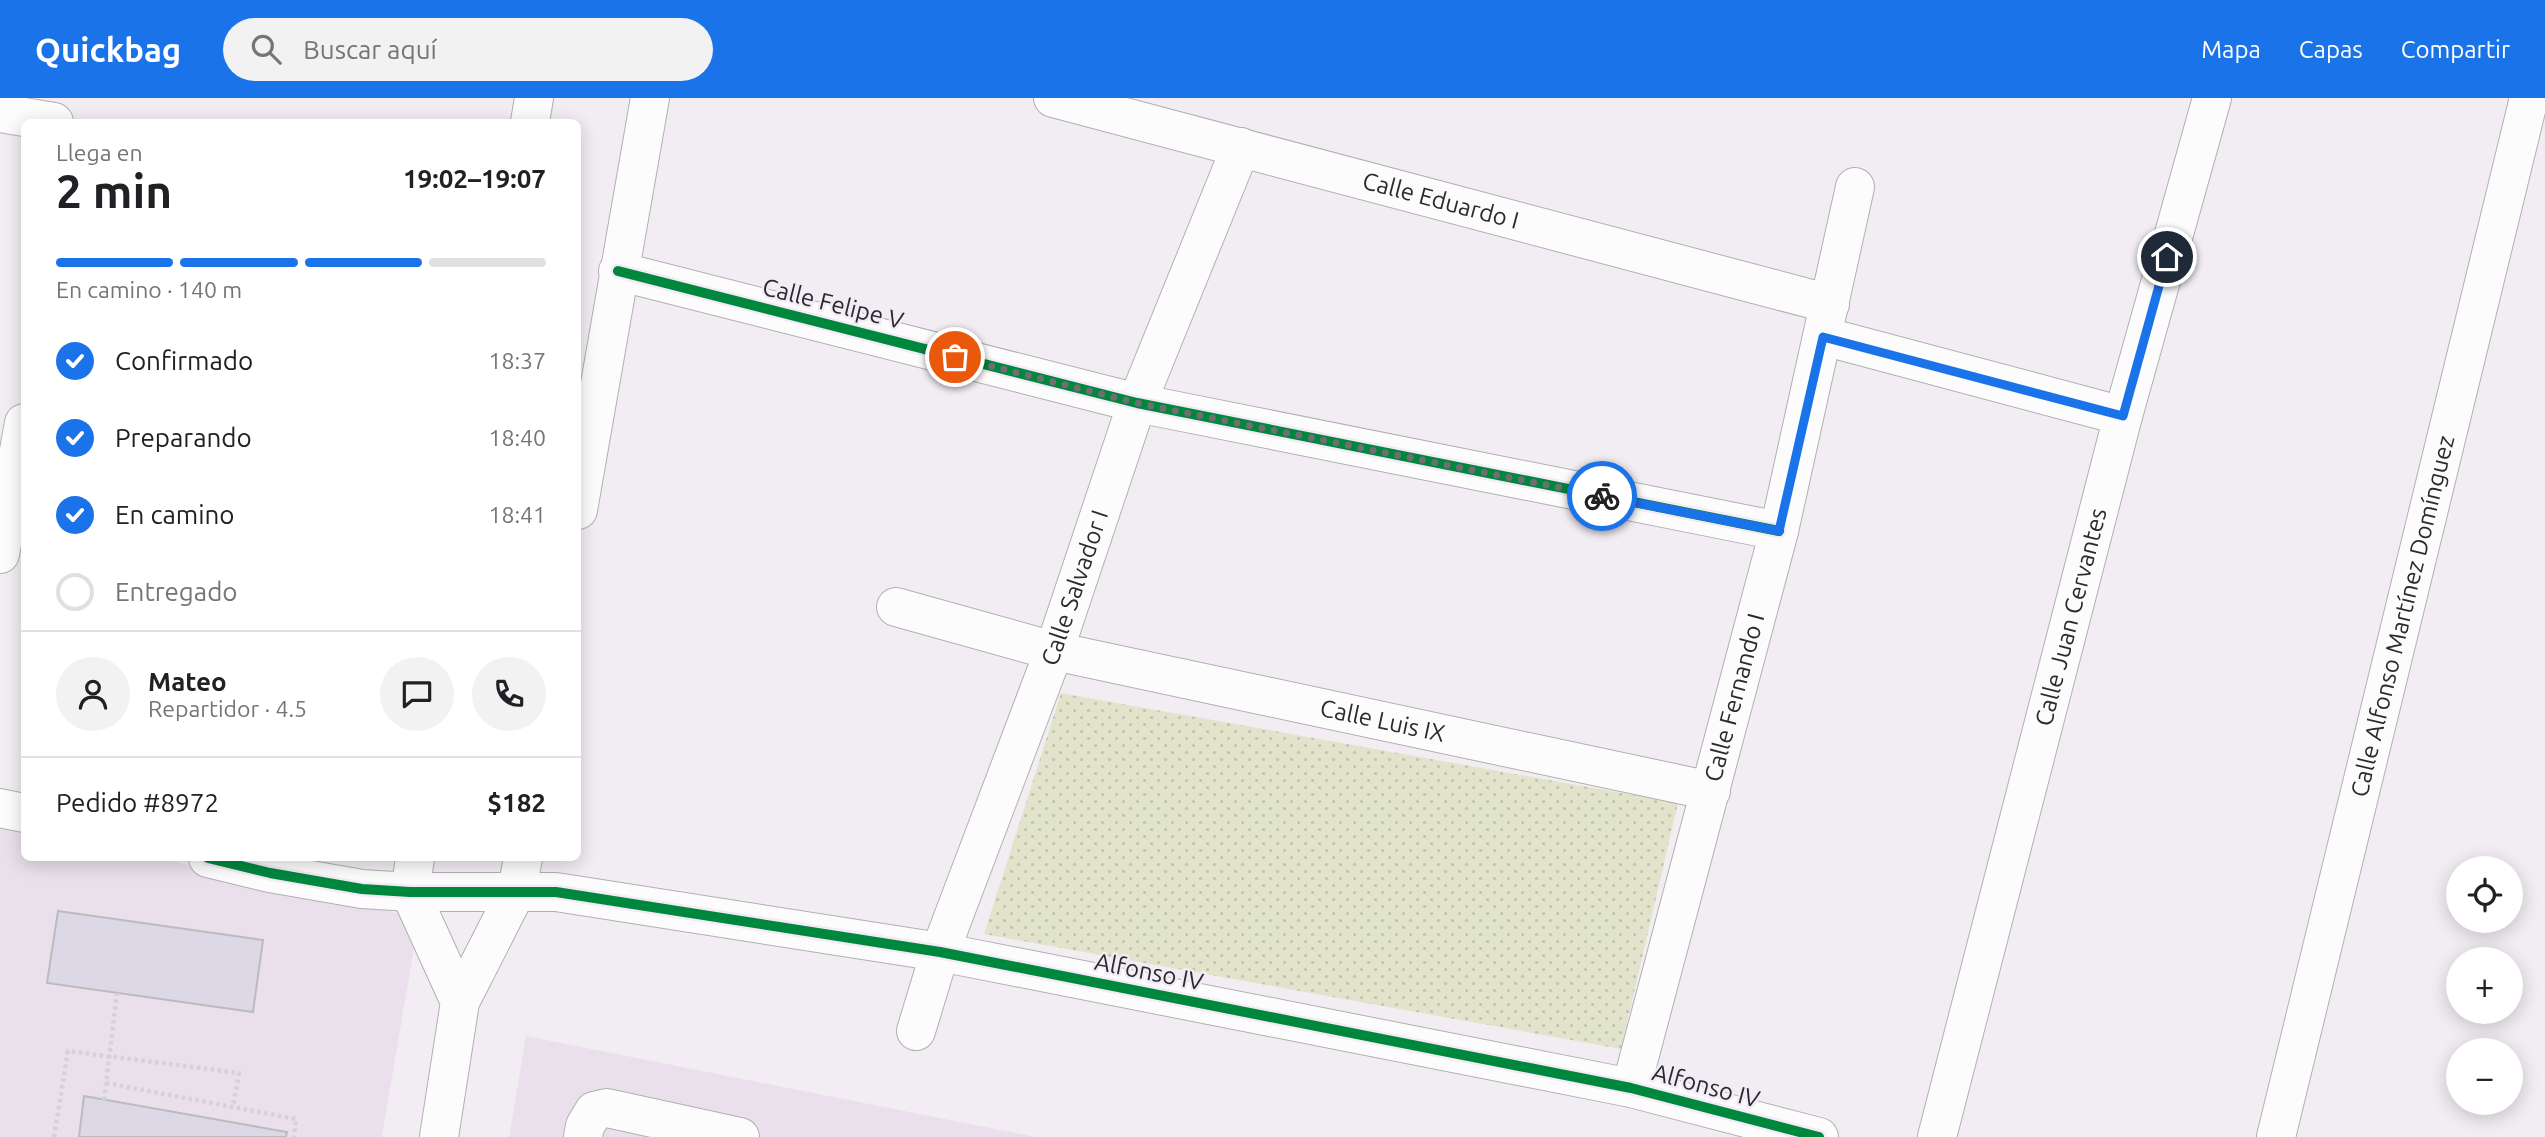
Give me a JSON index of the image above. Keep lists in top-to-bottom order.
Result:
{
  "streets": {
    "street": [
      "Calle Eduardo I",
      "Calle Felipe V",
      "Calle Salvador I",
      "Calle Juan Cervantes",
      "Calle Alfonso Martínez Domínguez",
      "Calle Fernando I",
      "Calle Luis IX",
      "Alfonso IV"
    ]
  },
  "crossings": [
    ["Calle Eduardo I", "Calle Salvador I"],
    ["Calle Eduardo I", "Calle Juan Cervantes"],
    ["Calle Eduardo I", "Calle Fernando I"],
    ["Calle Felipe V", "Calle Salvador I"],
    ["Calle Felipe V", "Calle Fernando I"],
    ["Calle Salvador I", "Calle Luis IX"],
    ["Calle Salvador I", "Alfonso IV"],
    ["Calle Fernando I", "Calle Luis IX"],
    ["Calle Fernando I", "Alfonso IV"]
  ],
  "page": {
    "header": "Quickbag",
    "search": "Buscar aquí",
    "nav": ["Mapa", "Capas", "Compartir"],
    "heading": ["2 min", "Llega en", "19:02–19:07"],
    "panel": [
      "Mateo",
      "Repartidor · 4.5",
      "Pedido #8972",
      "$182"
    ],
    "bar": "En camino · 140 m",
    "list": [
      ["Confirmado", "18:37"],
      ["Preparando", "18:40"],
      ["En camino", "18:41"],
      "Entregado"
    ],
    "map_buttons": ["+", "−"]
  }
}
